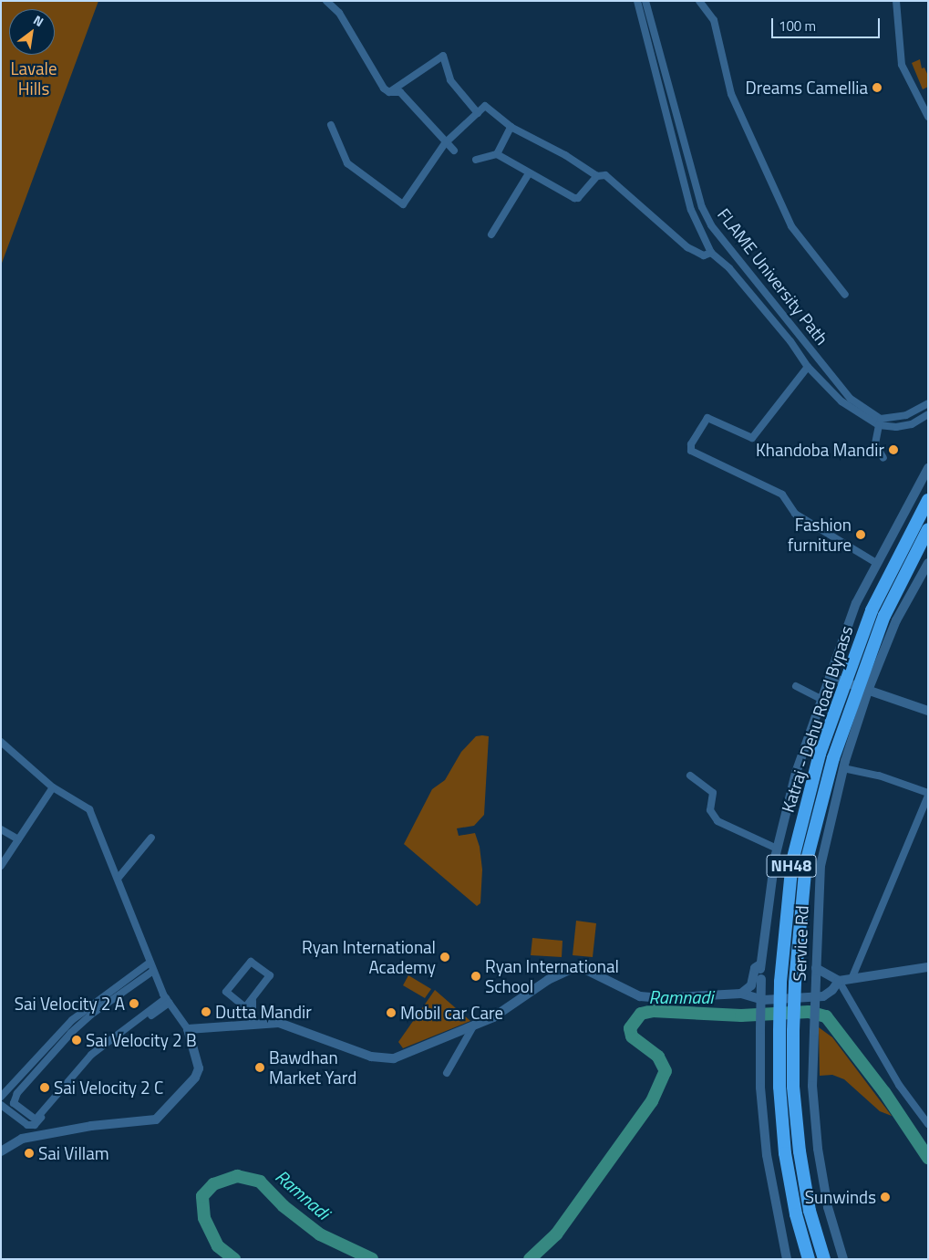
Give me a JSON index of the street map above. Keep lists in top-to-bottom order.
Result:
{
  "streets": {
    "highway": ["Katraj - Dehu Road Bypass", "NH48"],
    "street": ["FLAME University Path", "Service Rd"]
  },
  "water": ["Ramnadi"],
  "parks": ["Lavale Hills"],
  "places": [
    "Dreams Camellia",
    "Khandoba Mandir",
    "Fashion furniture",
    "Ryan International Academy",
    "Ryan International School",
    "Sai Velocity 2 A",
    "Dutta Mandir",
    "Mobil car Care",
    "Sai Velocity 2 B",
    "Bawdhan Market Yard",
    "Sai Velocity 2 C",
    "Sai Villam",
    "Sunwinds"
  ],
  "scale_bar": "100 m",
  "north": "top right"
}
